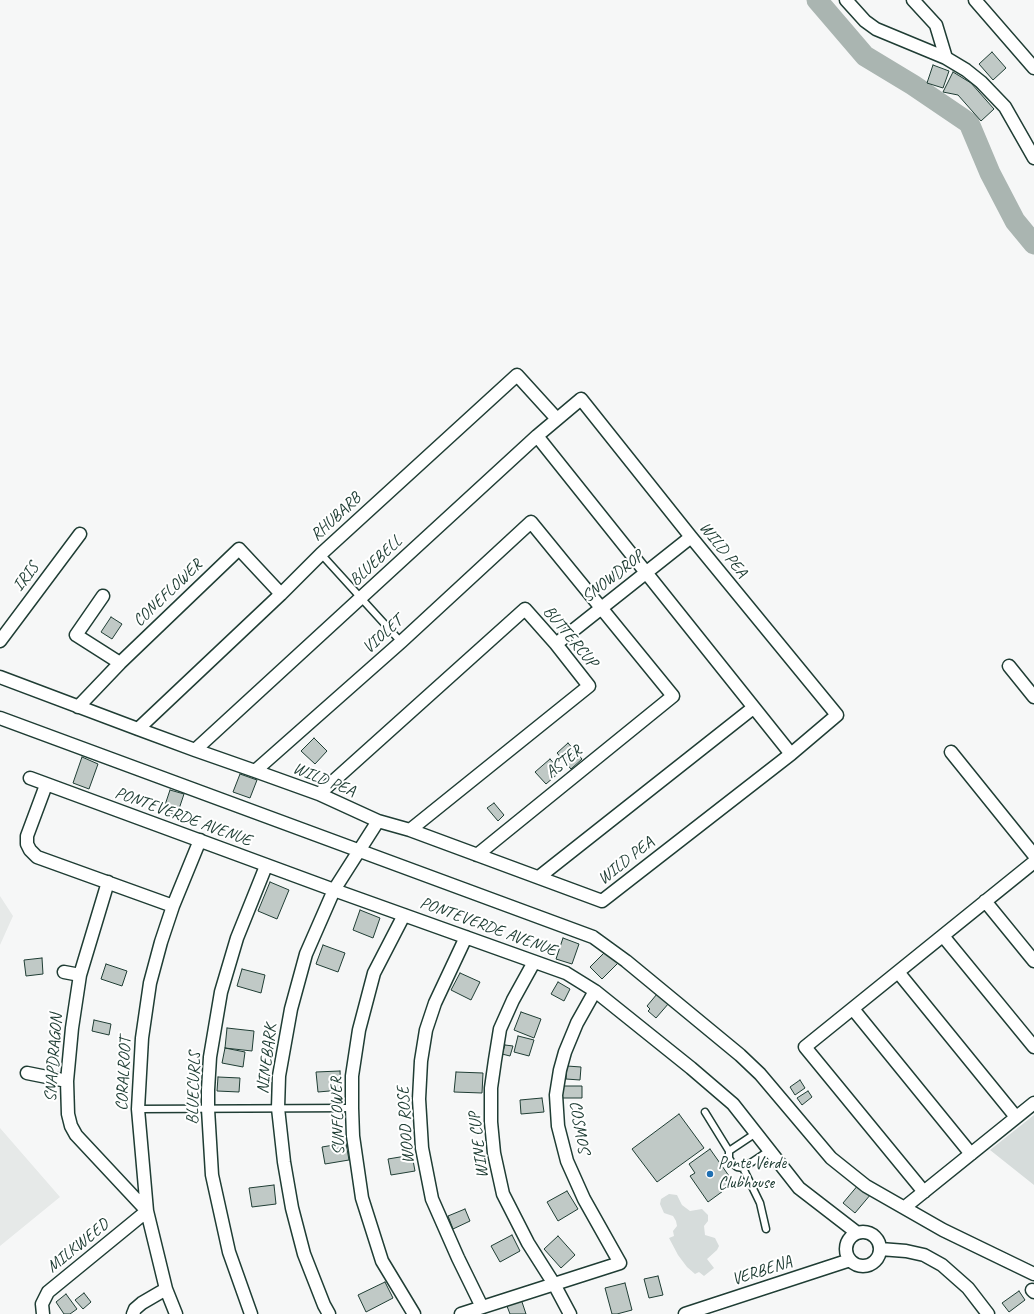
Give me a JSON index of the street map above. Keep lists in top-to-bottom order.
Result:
{
  "streets": {
    "street": [
      "RHUBARB",
      "WILD PEA",
      "BLUEBELL",
      "IRIS",
      "SNOWDROP",
      "CONEFLOWER",
      "VIOLET",
      "BUTTERCUP",
      "ASTER",
      "PONTEVERDE AVENUE",
      "SNAPDRAGON",
      "NINEBARK",
      "CORALROOT",
      "BLUECURLS",
      "SUNFLOWER",
      "WOOD ROSE",
      "COSMOS",
      "WINE CUP",
      "MILKWEED",
      "VERBENA"
    ]
  },
  "crossings": [
    ["RHUBARB", "WILD PEA"],
    ["RHUBARB", "BLUEBELL"],
    ["RHUBARB", "CONEFLOWER"],
    ["WILD PEA", "BLUEBELL"],
    ["WILD PEA", "SNOWDROP"],
    ["WILD PEA", "CONEFLOWER"],
    ["WILD PEA", "VIOLET"],
    ["WILD PEA", "BUTTERCUP"],
    ["WILD PEA", "ASTER"],
    ["WILD PEA", "NINEBARK"],
    ["SNOWDROP", "VIOLET"],
    ["SNOWDROP", "BUTTERCUP"],
    ["SNOWDROP", "ASTER"],
    ["VIOLET", "ASTER"],
    ["PONTEVERDE AVENUE", "NINEBARK"],
    ["PONTEVERDE AVENUE", "CORALROOT"],
    ["PONTEVERDE AVENUE", "BLUECURLS"],
    ["PONTEVERDE AVENUE", "SUNFLOWER"],
    ["PONTEVERDE AVENUE", "WOOD ROSE"],
    ["PONTEVERDE AVENUE", "COSMOS"],
    ["PONTEVERDE AVENUE", "WINE CUP"],
    ["PONTEVERDE AVENUE", "VERBENA"],
    ["SNAPDRAGON", "CORALROOT"],
    ["SNAPDRAGON", "MILKWEED"],
    ["CORALROOT", "MILKWEED"],
    ["COSMOS", "WINE CUP"]
  ],
  "places": ["Ponte Verde Clubhouse"]
}
